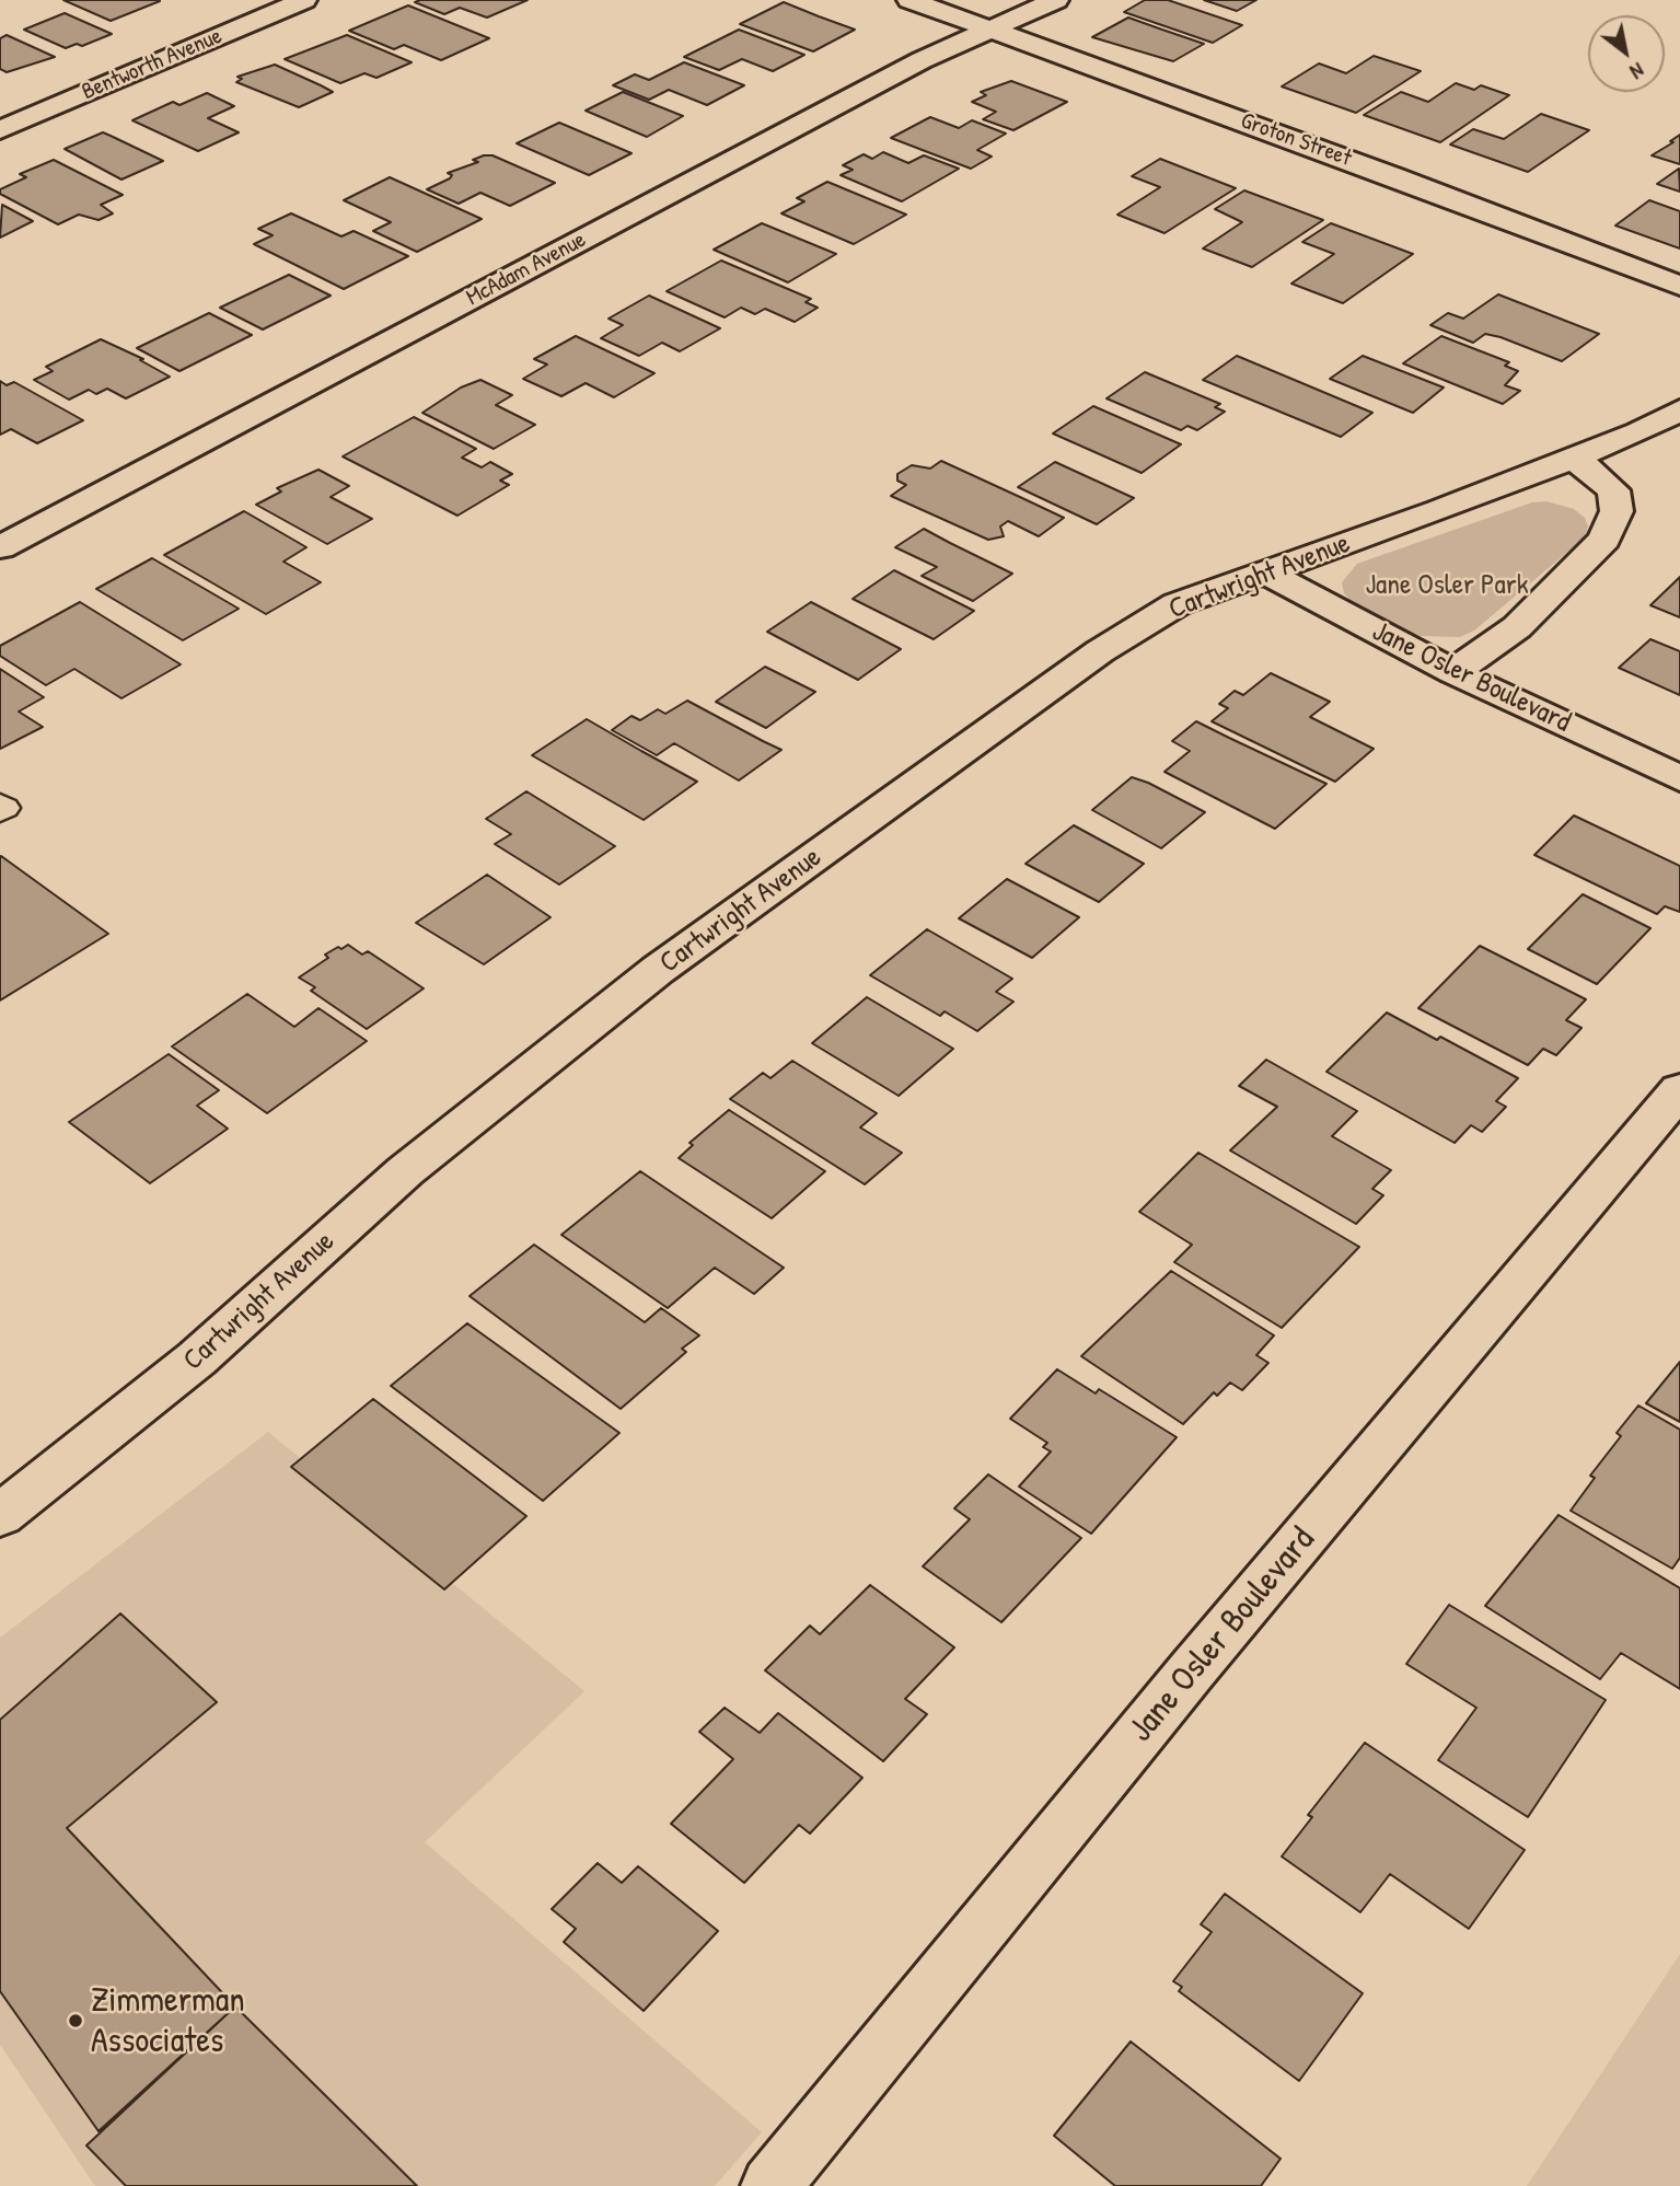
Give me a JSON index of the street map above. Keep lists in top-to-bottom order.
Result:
{
  "streets": {
    "street": [
      "Bentworth Avenue",
      "Groton Street",
      "McAdam Avenue",
      "Cartwright Avenue",
      "Jane Osler Boulevard"
    ]
  },
  "crossings": [
    ["Groton Street", "McAdam Avenue"],
    ["Cartwright Avenue", "Jane Osler Boulevard"]
  ],
  "parks": ["Jane Osler Park"],
  "places": ["Zimmerman Associates"],
  "north": "bottom right"
}
